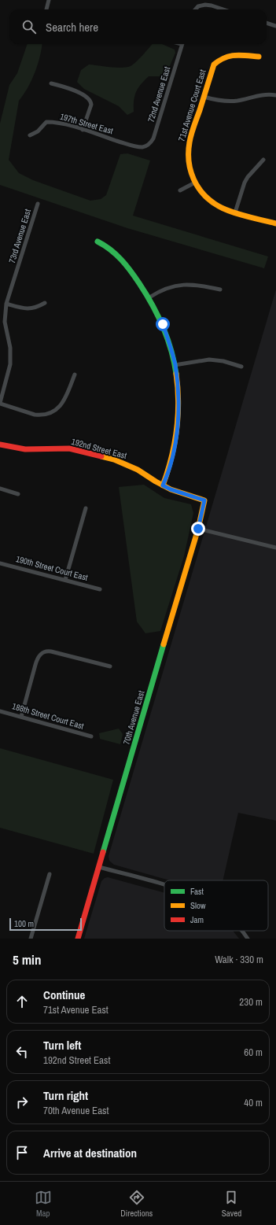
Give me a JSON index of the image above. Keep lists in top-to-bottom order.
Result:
{
  "streets": {
    "street": [
      "72nd Avenue East",
      "71st Avenue Court East",
      "197th Street East",
      "73rd Avenue East",
      "192nd Street East",
      "190th Street Court East",
      "188th Street Court East",
      "70th Avenue East"
    ]
  },
  "crossings": [
    ["72nd Avenue East", "197th Street East"],
    ["192nd Street East", "70th Avenue East"]
  ],
  "legend": ["Fast", "Slow", "Jam"],
  "scale_bar": "100 m",
  "page": {
    "search": "Search here",
    "scale": "100 m",
    "heading": ["5 min", "Walk · 330 m"],
    "list": [
      ["Continue", "71st Avenue East", "230 m"],
      ["Turn left", "192nd Street East", "60 m"],
      ["Turn right", "70th Avenue East", "40 m"],
      "Arrive at destination"
    ],
    "nav": ["Map", "Directions", "Saved"]
  }
}
